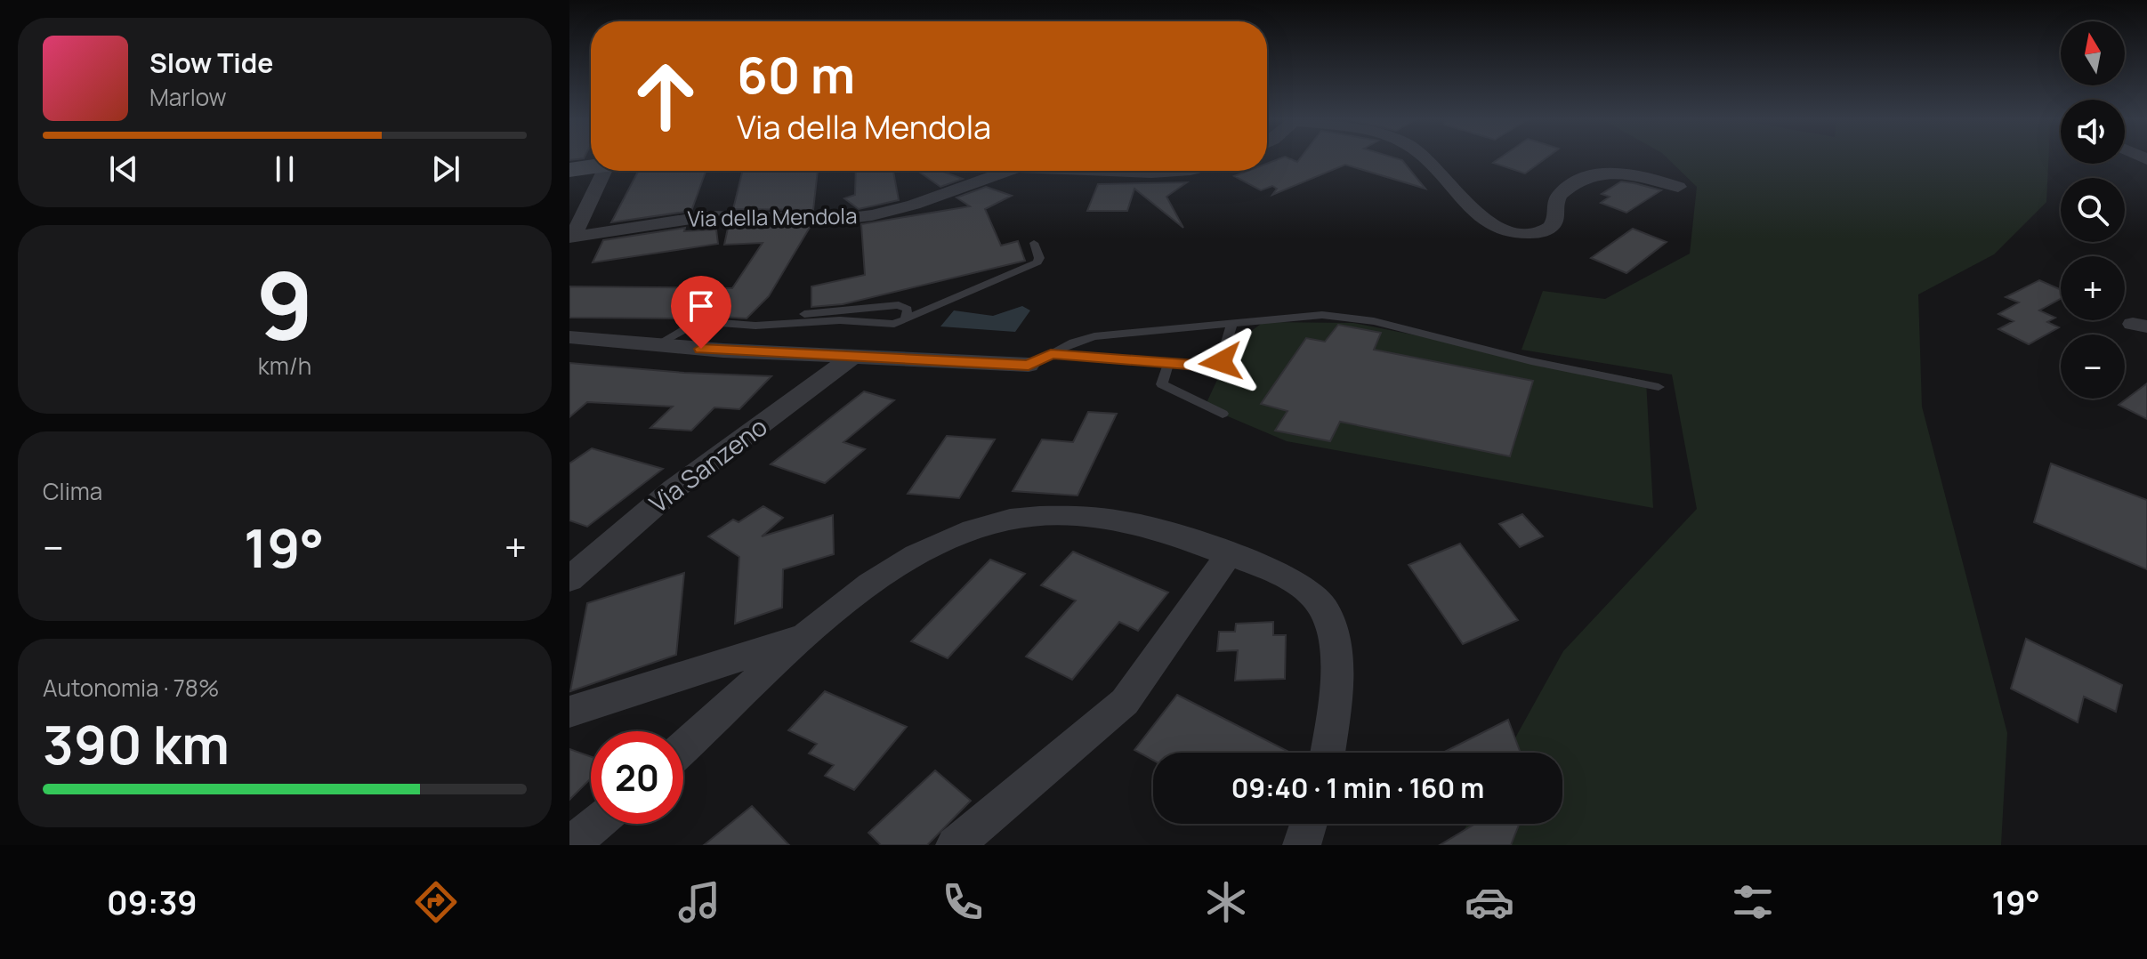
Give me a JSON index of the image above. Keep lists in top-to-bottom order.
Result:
{
  "streets": {
    "street": ["Via della Mendola", "Via Sanzeno"]
  },
  "north": "top",
  "page": {
    "map_buttons": ["+", "−"],
    "turn": ["60 m", "Via della Mendola"],
    "song": ["Slow Tide", "Marlow"],
    "tile": [
      ["9", "km/h"],
      "Clima",
      ["Autonomia · 78%", "390 km"]
    ],
    "heat": ["−", "19°", "+"],
    "limit": "20",
    "trip": "09:40 · 1 min · 160 m",
    "tabs": ["09:39", "19°"]
  }
}
